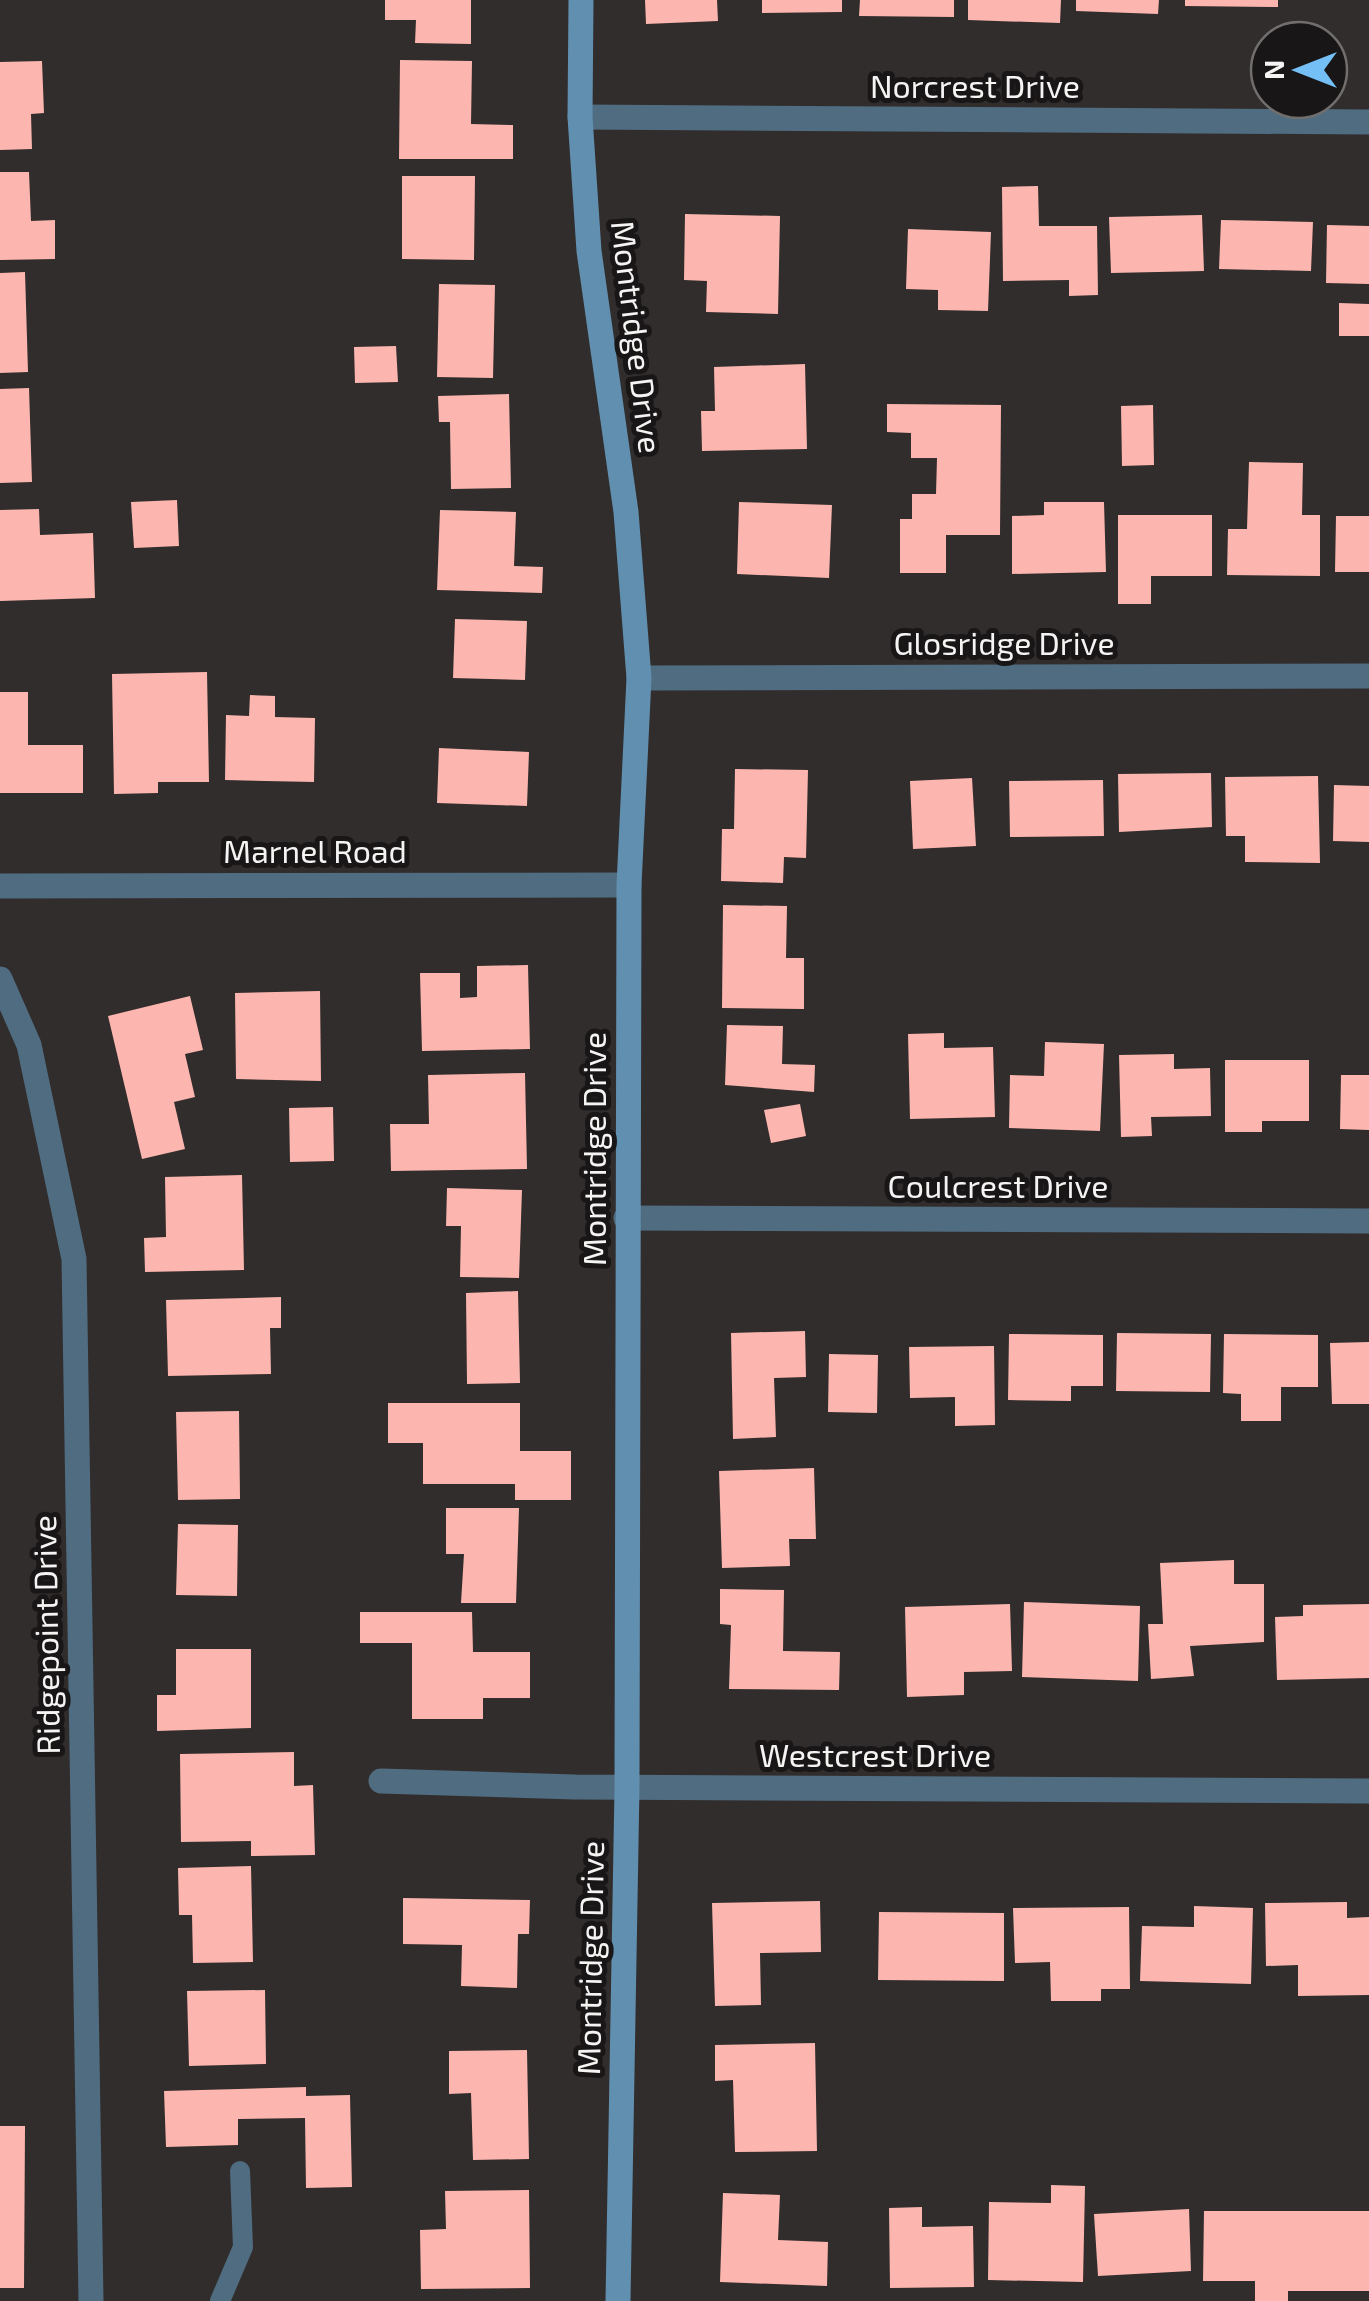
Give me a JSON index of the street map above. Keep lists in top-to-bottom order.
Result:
{
  "streets": {
    "street": [
      "Norcrest Drive",
      "Montridge Drive",
      "Glosridge Drive",
      "Marnel Road",
      "Coulcrest Drive",
      "Ridgepoint Drive",
      "Westcrest Drive"
    ]
  },
  "crossings": [
    ["Norcrest Drive", "Montridge Drive"],
    ["Montridge Drive", "Glosridge Drive"],
    ["Montridge Drive", "Marnel Road"],
    ["Montridge Drive", "Coulcrest Drive"],
    ["Montridge Drive", "Westcrest Drive"]
  ],
  "north": "left"
}
